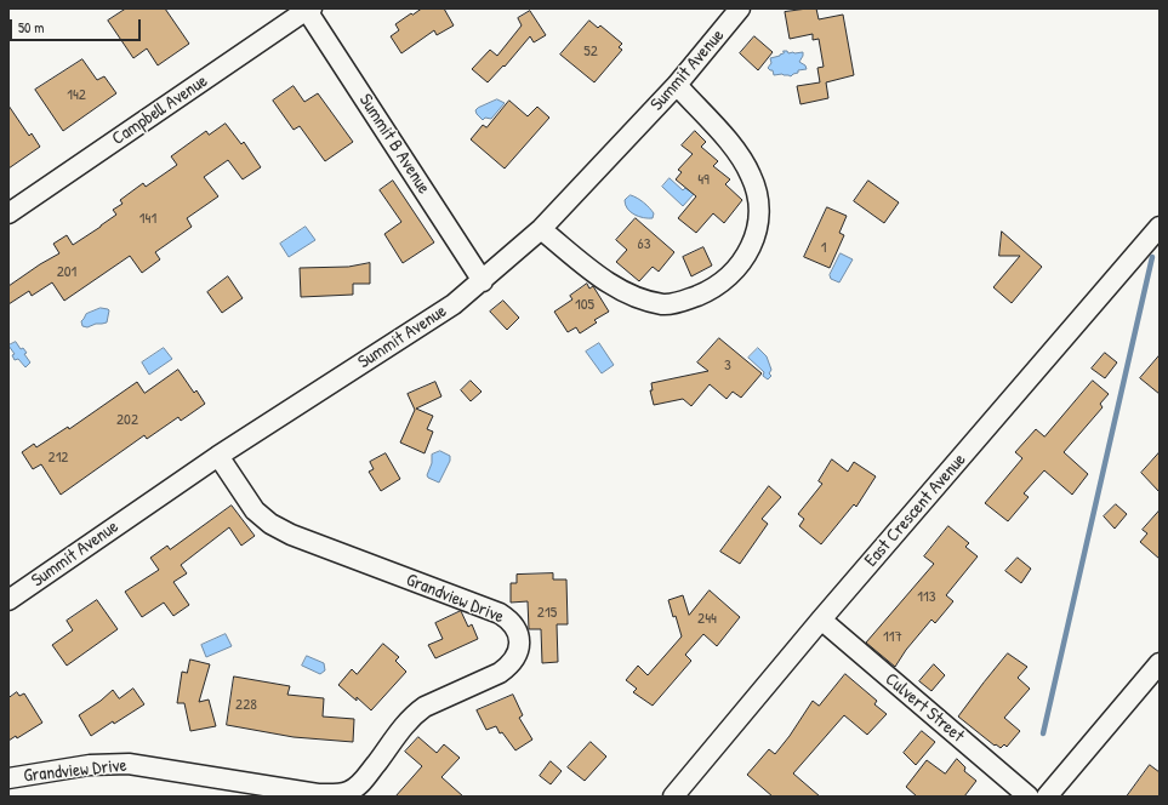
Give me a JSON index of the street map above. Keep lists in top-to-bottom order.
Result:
{
  "streets": {
    "street": [
      "Summit Avenue",
      "Campbell Avenue",
      "Summit B Avenue",
      "East Crescent Avenue",
      "Grandview Drive",
      "Culvert Street"
    ]
  },
  "crossings": [
    ["Summit Avenue", "Summit B Avenue"],
    ["Summit Avenue", "Grandview Drive"],
    ["Campbell Avenue", "Summit B Avenue"],
    ["East Crescent Avenue", "Culvert Street"]
  ],
  "house_numbers": [
    "52",
    "142",
    "49",
    "141",
    "63",
    "1",
    "201",
    "105",
    "3",
    "202",
    "212",
    "113",
    "215",
    "244",
    "117",
    "228"
  ],
  "scale_bar": "50 m"
}
